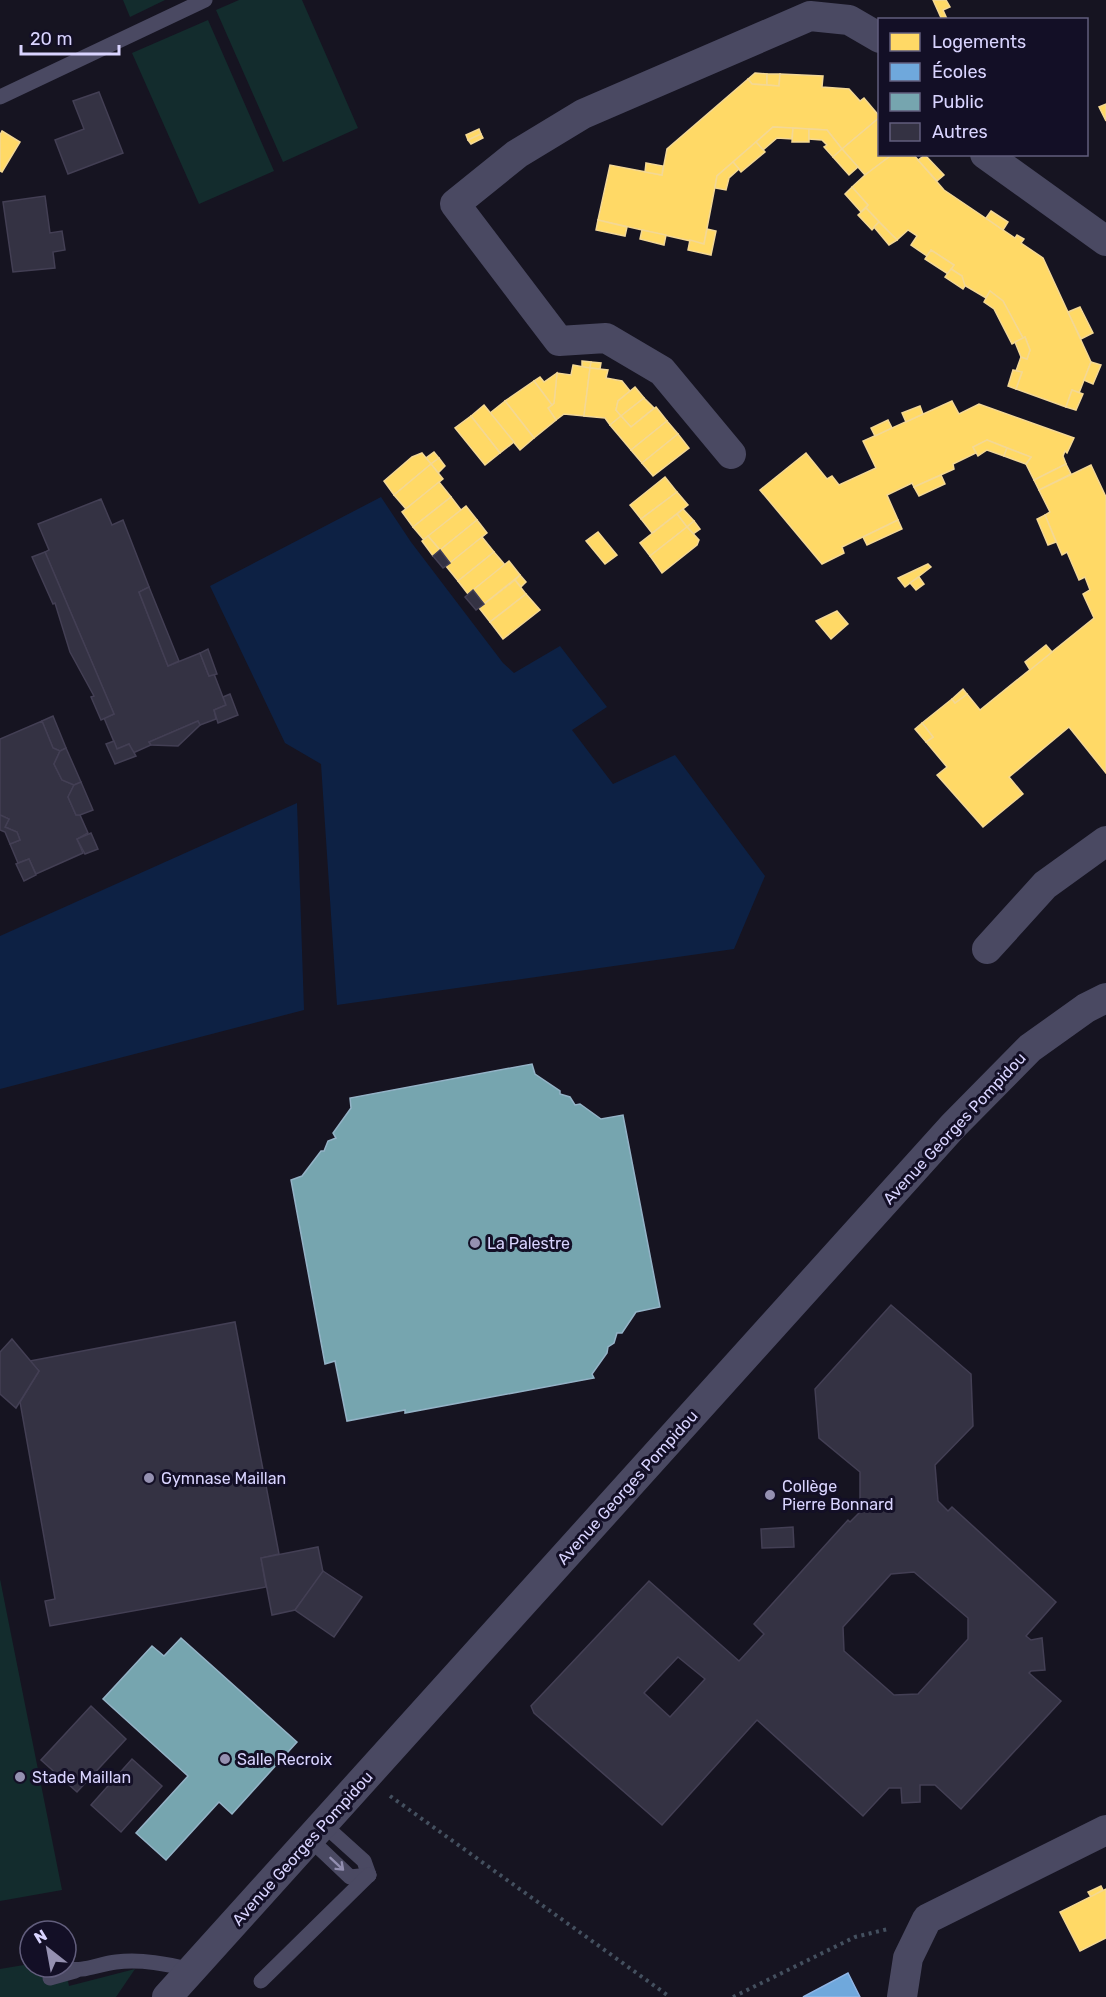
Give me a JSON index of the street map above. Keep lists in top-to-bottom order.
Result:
{
  "streets": {
    "street": ["Avenue Georges Pompidou"]
  },
  "places": [
    "La Palestre",
    "Gymnase Maillan",
    "Collège Pierre Bonnard",
    "Salle Recroix",
    "Stade Maillan"
  ],
  "legend": [
    "Logements",
    "Écoles",
    "Public",
    "Autres"
  ],
  "scale_bar": "20 m",
  "north": "top left"
}
